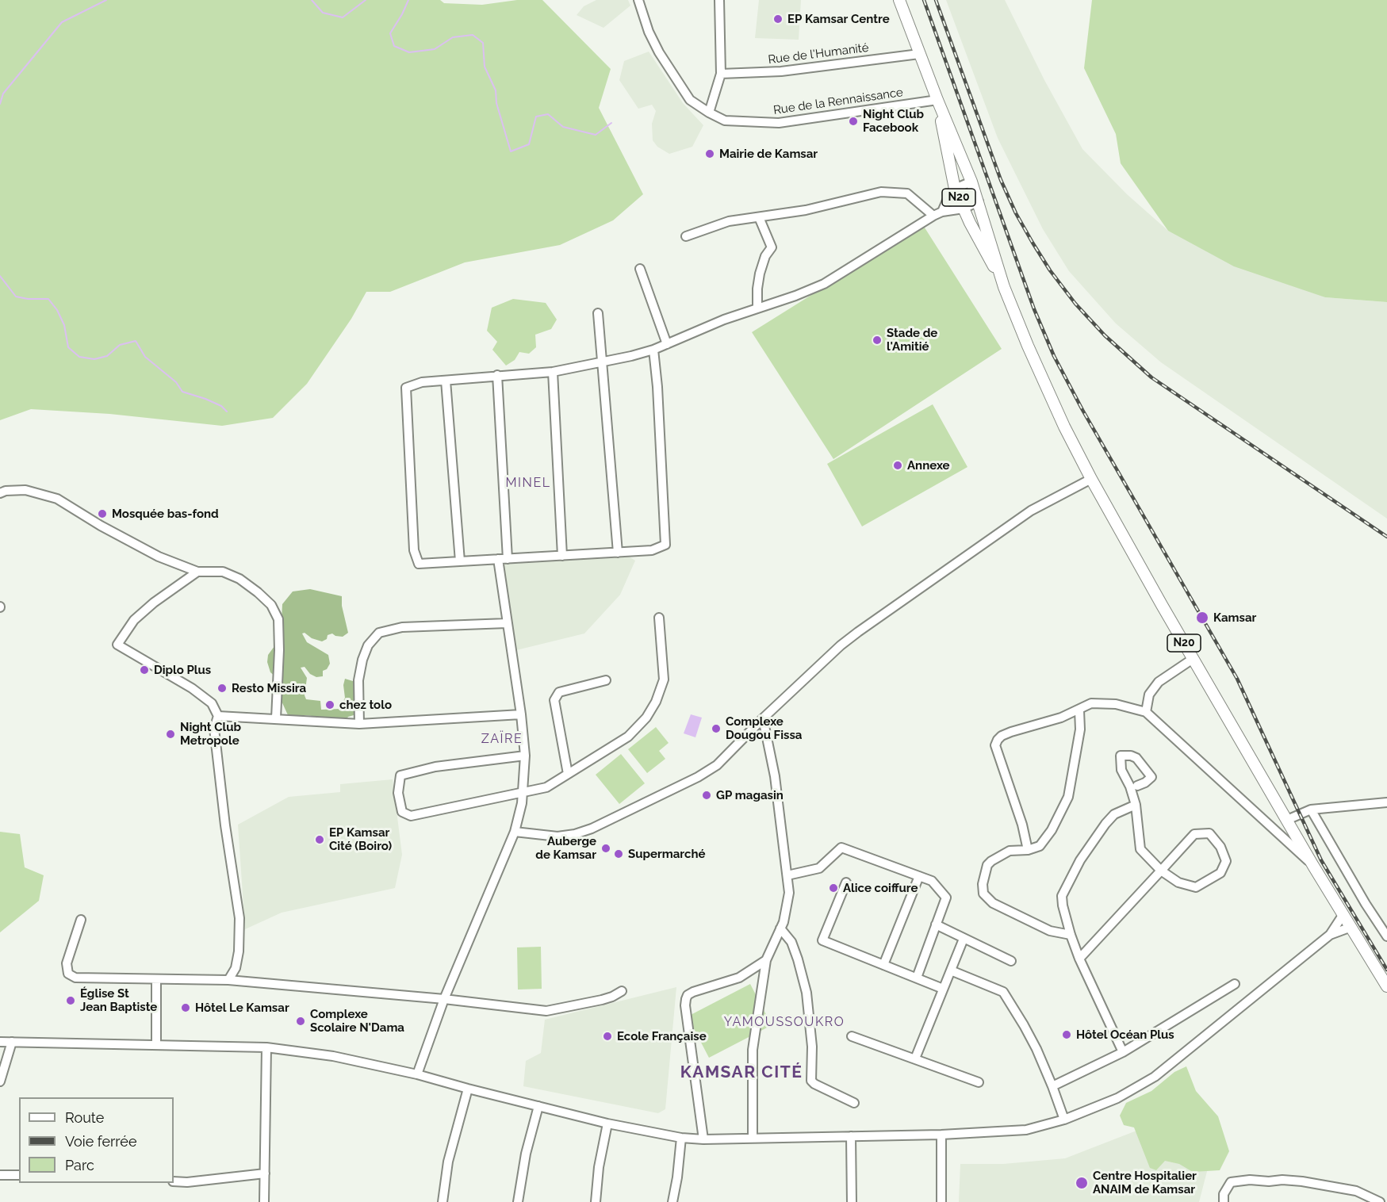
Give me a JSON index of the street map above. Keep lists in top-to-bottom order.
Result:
{
  "streets": {
    "main road": ["N20"],
    "street": ["Rue de l'Humanité", "Rue de la Rennaissance"]
  },
  "crossings": [
    ["Rue de la Rennaissance", "N20"]
  ],
  "districts": [
    "MINEL",
    "ZAÏRE",
    "YAMOUSSOUKRO",
    "KAMSAR CITÉ"
  ],
  "places": [
    "EP Kamsar Centre",
    "Night Club Facebook",
    "Mairie de Kamsar",
    "Stade de l'Amitié",
    "Annexe",
    "Mosquée bas-fond",
    "Kamsar",
    "Diplo Plus",
    "Resto Missira",
    "chez tolo",
    "Complexe Dougou Fissa",
    "Night Club Metropole",
    "GP magasin",
    "EP Kamsar Cité (Boiro)",
    "Auberge de Kamsar",
    "Supermarché",
    "Alice coiffure",
    "Église St Jean Baptiste",
    "Hôtel Le Kamsar",
    "Complexe Scolaire N'Dama",
    "Hôtel Océan Plus",
    "Ecole Française",
    "Centre Hospitalier ANAIM de Kamsar"
  ],
  "legend": ["Route", "Voie ferrée", "Parc"]
}
